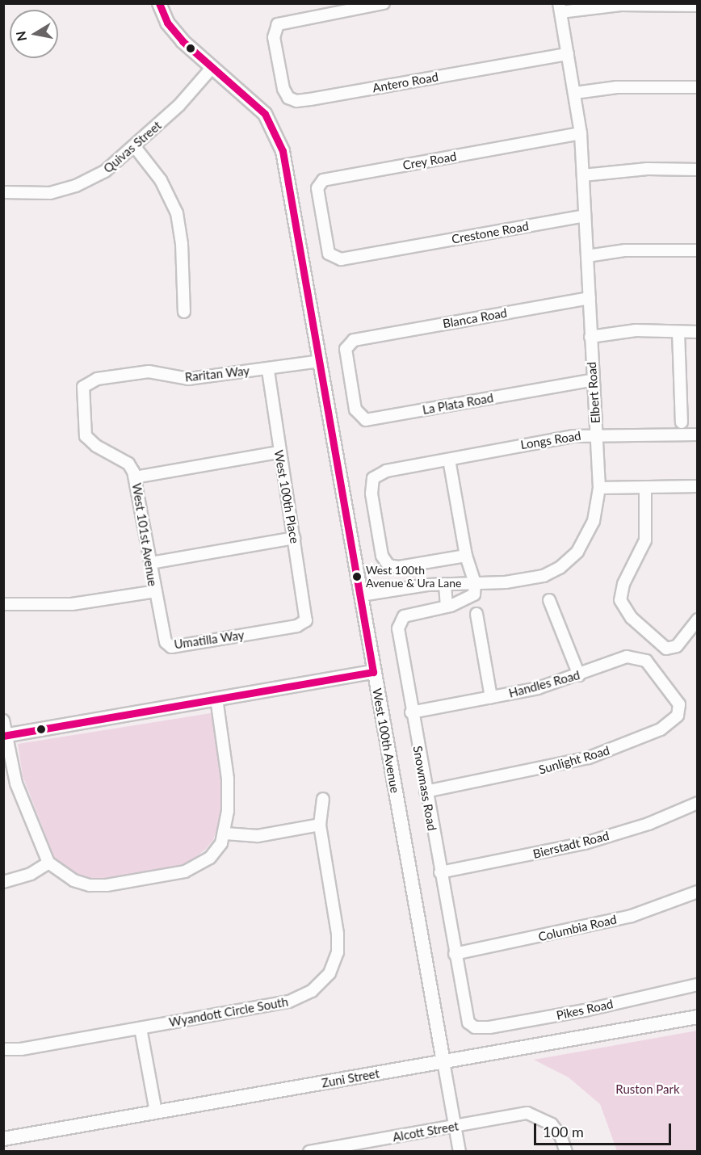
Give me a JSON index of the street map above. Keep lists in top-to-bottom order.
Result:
{
  "streets": {
    "street": [
      "Antero Road",
      "Quivas Street",
      "Crey Road",
      "Crestone Road",
      "Blanca Road",
      "Raritan Way",
      "Elbert Road",
      "La Plata Road",
      "Longs Road",
      "West 100th Place",
      "West 101st Avenue",
      "Umatilla Way",
      "Handles Road",
      "West 100th Avenue",
      "Sunlight Road",
      "Snowmass Road",
      "Bierstadt Road",
      "Columbia Road",
      "Pikes Road",
      "Wyandott Circle South",
      "Zuni Street",
      "Alcott Street"
    ]
  },
  "crossings": [
    ["Antero Road", "Elbert Road"],
    ["Quivas Street", "West 100th Avenue"],
    ["Crey Road", "Crestone Road"],
    ["Crey Road", "Elbert Road"],
    ["Crestone Road", "Elbert Road"],
    ["Blanca Road", "Elbert Road"],
    ["Blanca Road", "La Plata Road"],
    ["Raritan Way", "West 100th Place"],
    ["Raritan Way", "West 101st Avenue"],
    ["Raritan Way", "West 100th Avenue"],
    ["Elbert Road", "La Plata Road"],
    ["Elbert Road", "Longs Road"],
    ["Elbert Road", "West 100th Avenue"],
    ["Elbert Road", "Snowmass Road"],
    ["West 100th Place", "Umatilla Way"],
    ["West 101st Avenue", "Umatilla Way"],
    ["Handles Road", "Sunlight Road"],
    ["Handles Road", "Snowmass Road"],
    ["West 100th Avenue", "Zuni Street"],
    ["West 100th Avenue", "Alcott Street"],
    ["Sunlight Road", "Snowmass Road"],
    ["Snowmass Road", "Bierstadt Road"],
    ["Snowmass Road", "Columbia Road"],
    ["Snowmass Road", "Pikes Road"]
  ],
  "parks": ["Ruston Park"],
  "places": ["West 100th Avenue & Ura Lane"],
  "scale_bar": "100 m",
  "north": "left"
}
